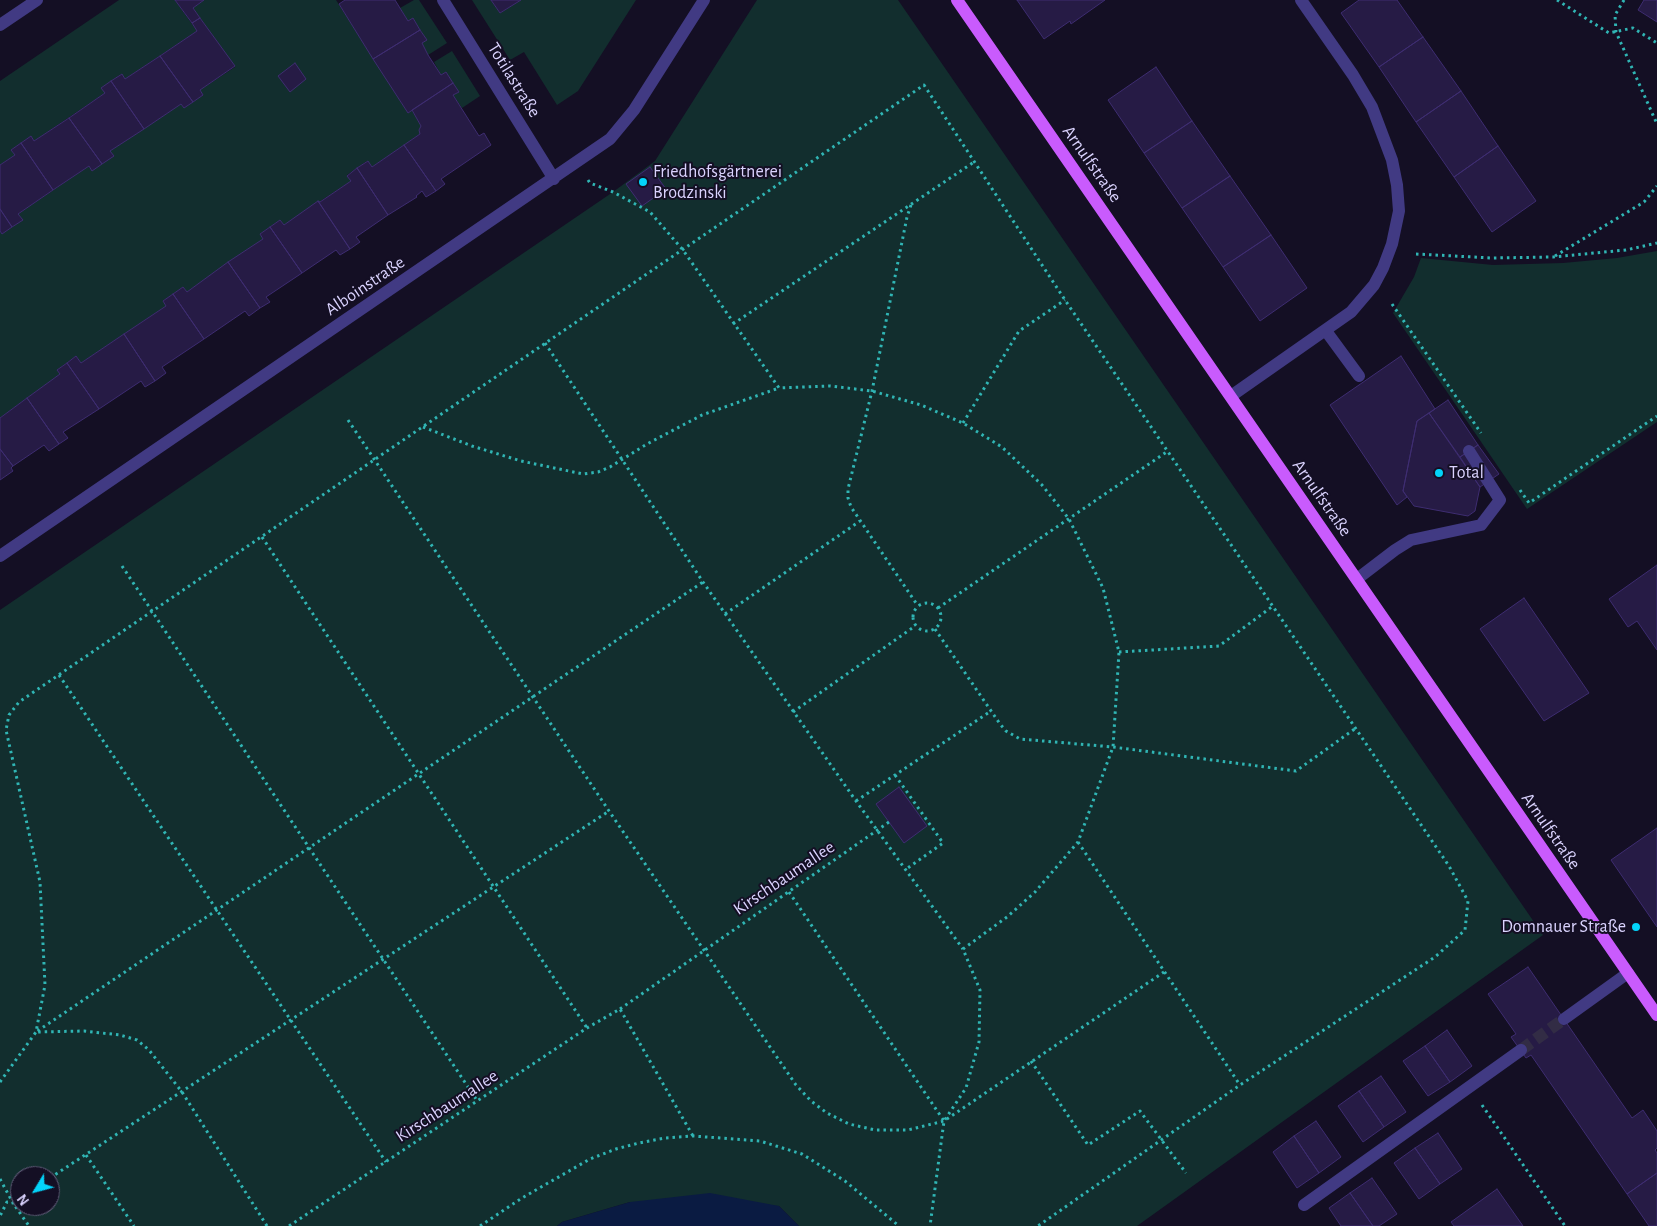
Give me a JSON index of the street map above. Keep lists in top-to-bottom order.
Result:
{
  "streets": {
    "main road": ["Arnulfstraße"],
    "street": ["Totilastraße", "Alboinstraße"],
    "path": ["Kirschbaumallee"]
  },
  "crossings": [
    ["Totilastraße", "Alboinstraße"]
  ],
  "places": ["Friedhofsgärtnerei Brodzinski", "Total", "Domnauer Straße"],
  "north": "bottom left"
}
